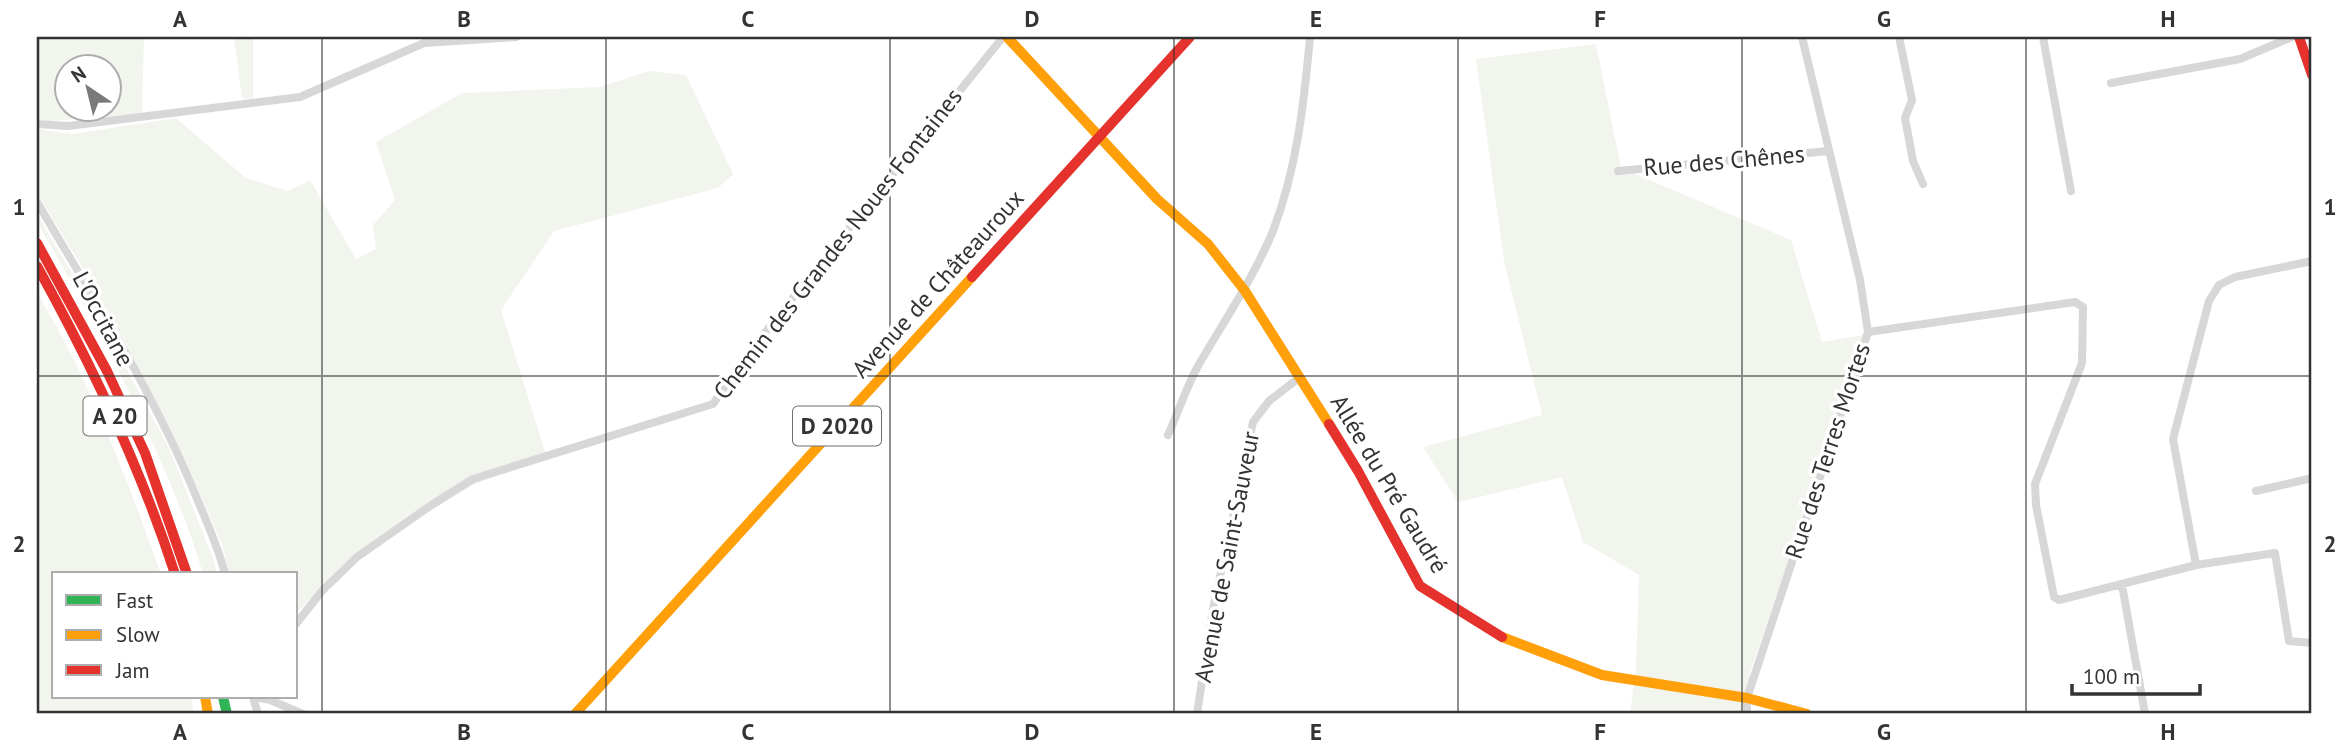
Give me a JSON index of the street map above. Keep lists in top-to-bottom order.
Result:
{
  "streets": {
    "main road": [
      "Avenue de Châteauroux",
      "L'Occitane",
      "A 20",
      "D 2020",
      "Allée du Pré Gaudré"
    ],
    "street": [
      "Rue des Chênes",
      "Chemin des Grandes Noues Fontaines",
      "Rue des Terres Mortes",
      "Avenue de Saint-Sauveur"
    ]
  },
  "crossings": [
    ["Rue des Chênes", "Rue des Terres Mortes"],
    ["Chemin des Grandes Noues Fontaines", "Allée du Pré Gaudré"],
    ["Avenue de Châteauroux", "Allée du Pré Gaudré"],
    ["Rue des Terres Mortes", "Allée du Pré Gaudré"],
    ["Allée du Pré Gaudré", "Avenue de Saint-Sauveur"]
  ],
  "legend": ["Fast", "Slow", "Jam"],
  "scale_bar": "100 m",
  "north": "top left",
  "grid": {
    "columns": [
      "A",
      "B",
      "C",
      "D",
      "E",
      "F",
      "G",
      "H"
    ],
    "rows": ["1", "2"]
  }
}
